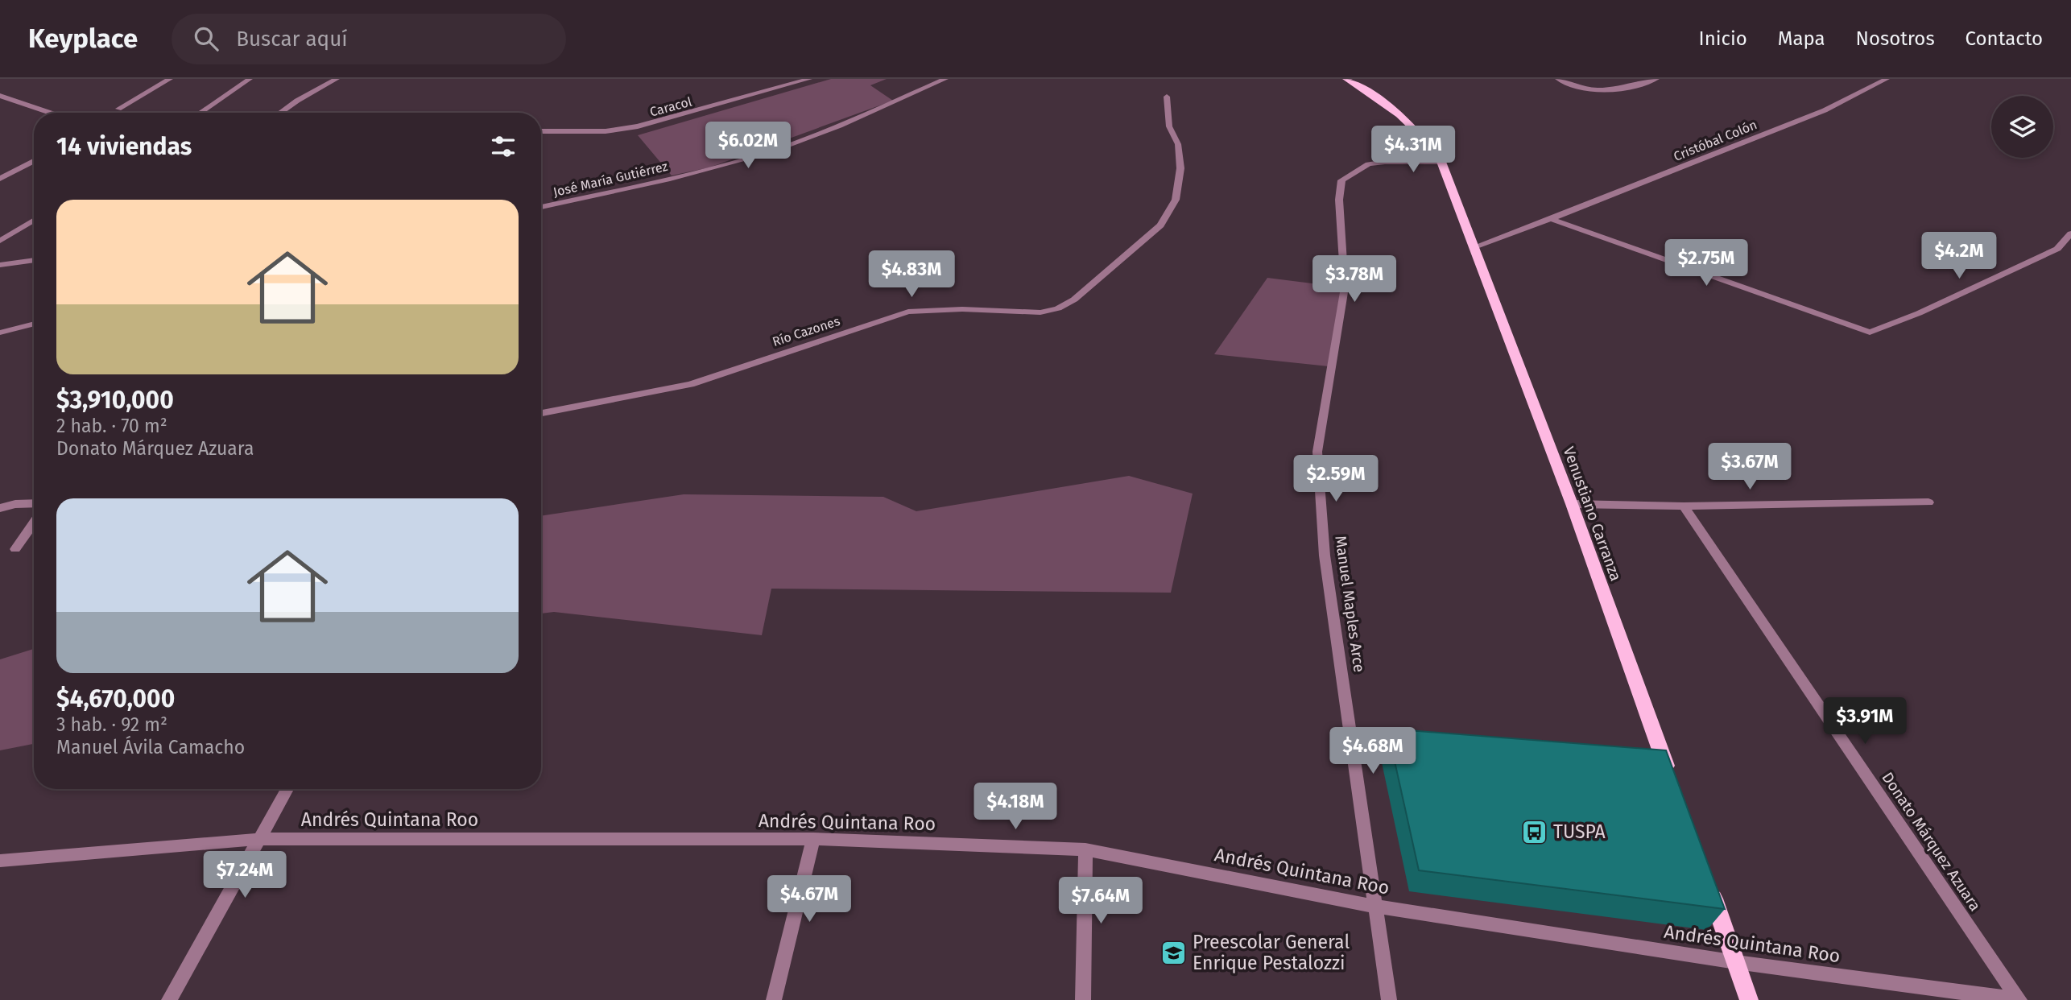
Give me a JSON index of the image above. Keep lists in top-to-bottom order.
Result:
{
  "streets": {
    "main road": ["Venustiano Carranza"],
    "street": [
      "Caracol",
      "Cristóbal Colón",
      "José María Gutiérrez",
      "Río Cazones",
      "Manuel Maples Arce",
      "Andrés Quintana Roo",
      "Donato Márquez Azuara"
    ]
  },
  "crossings": [
    ["Cristóbal Colón", "Venustiano Carranza"],
    ["Venustiano Carranza", "Manuel Maples Arce"],
    ["Manuel Maples Arce", "Andrés Quintana Roo"],
    ["Andrés Quintana Roo", "Donato Márquez Azuara"]
  ],
  "places": {
    "bus stop": ["TUSPA"],
    "school or university": ["Preescolar General Enrique Pestalozzi"]
  },
  "page": {
    "header": "Keyplace",
    "search": "Buscar aquí",
    "nav": [
      "Inicio",
      "Mapa",
      "Nosotros",
      "Contacto"
    ],
    "heading": "14 viviendas",
    "price": [
      "$6.02M",
      "$4.31M",
      "$4.2M",
      "$2.75M",
      "$4.83M",
      "$3.78M",
      "$3.67M",
      "$2.59M",
      "$3.91M",
      "$4.68M",
      "$4.18M",
      "$7.24M",
      "$4.67M",
      "$7.64M"
    ],
    "list": [
      {
        "name": "$3,910,000",
        "note": "2 hab. · 70 m² · Donato Márquez Azuara"
      },
      {
        "name": "$4,670,000",
        "note": "3 hab. · 92 m² · Manuel Ávila Camacho"
      }
    ]
  }
}
